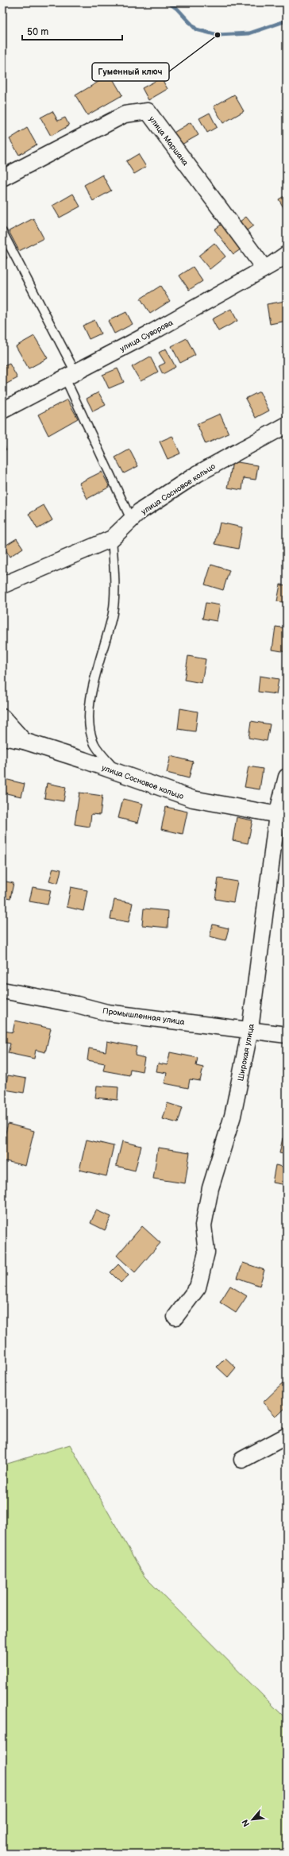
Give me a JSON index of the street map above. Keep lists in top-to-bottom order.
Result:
{
  "streets": {
    "street": [
      "улица Маршака",
      "улица Суворова",
      "улица Сосновое кольцо",
      "Промышленная улица",
      "Широкая улица"
    ]
  },
  "crossings": [
    ["улица Маршака", "улица Суворова"],
    ["улица Сосновое кольцо", "Широкая улица"],
    ["Промышленная улица", "Широкая улица"]
  ],
  "places": ["Гуменный ключ"],
  "scale_bar": "50 m",
  "north": "bottom left"
}
